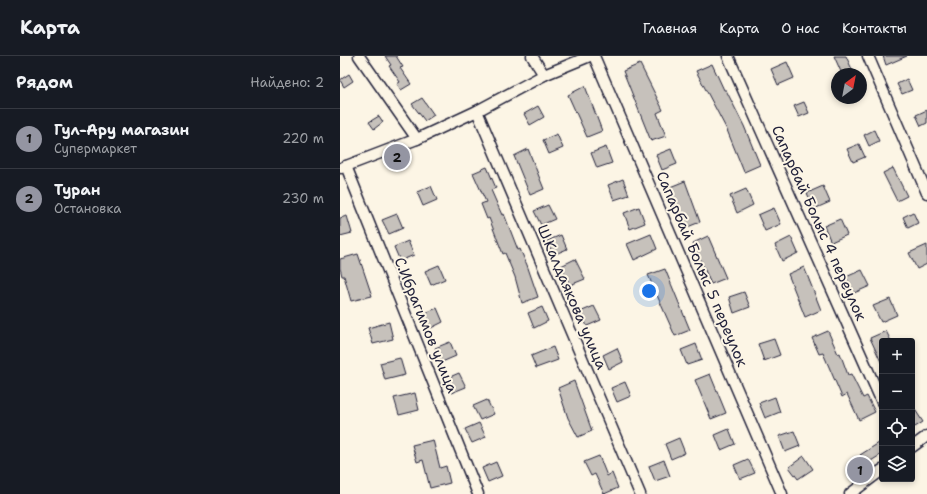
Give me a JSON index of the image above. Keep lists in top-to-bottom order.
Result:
{
  "streets": {
    "street": [
      "Сапарбай Болыс 4 переулок",
      "Сапарбай Болыс 5 переулок",
      "Ш.Калдаякова улица",
      "С.Ибрагимов улица"
    ]
  },
  "north": "top right",
  "page": {
    "header": "Карта",
    "nav": [
      "Главная",
      "Карта",
      "О нас",
      "Контакты"
    ],
    "heading": ["Рядом", "Найдено: 2"],
    "list": [
      {
        "mark": "1",
        "name": "Гул-Ару магазин",
        "note": "Супермаркет",
        "value": "220 m"
      },
      {
        "mark": "2",
        "name": "Туран",
        "note": "Остановка",
        "value": "230 m"
      }
    ],
    "pins": ["2", "1"],
    "map_buttons": ["+", "−"]
  }
}
